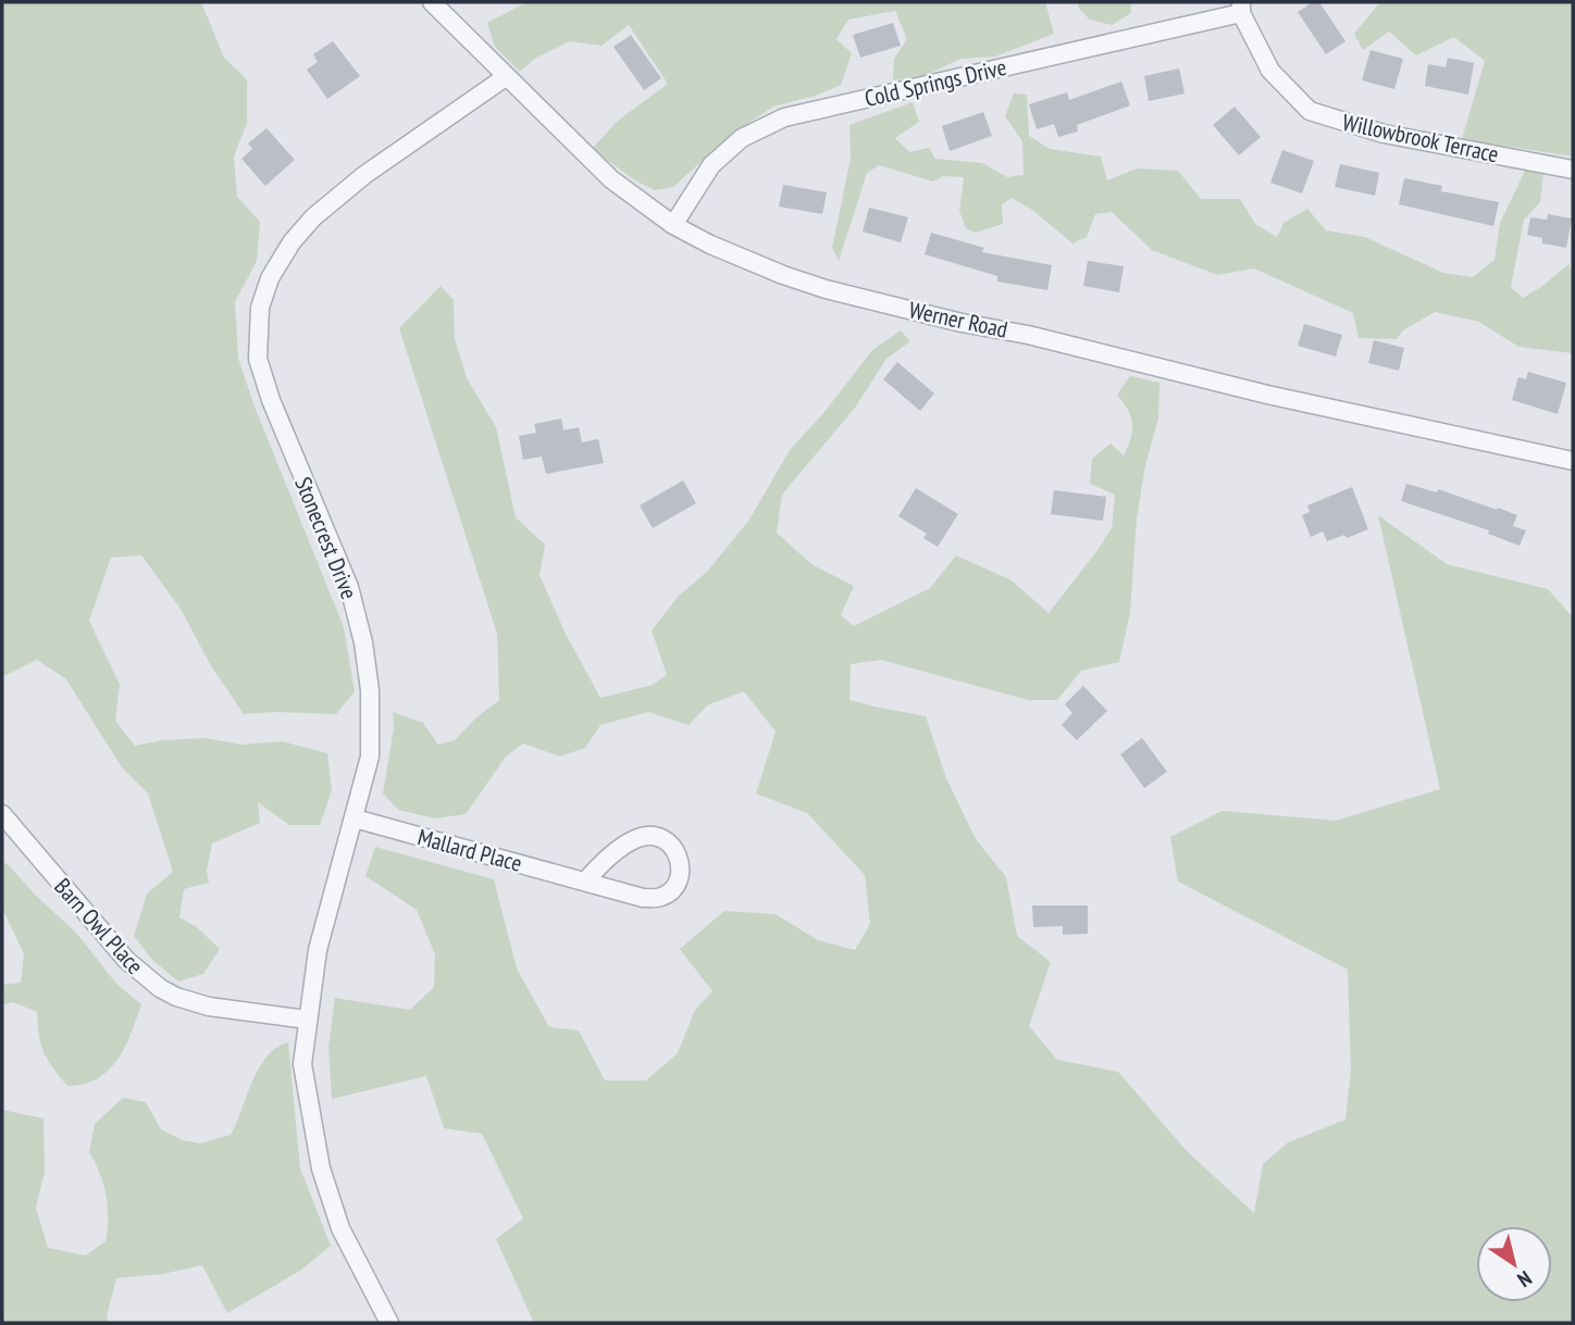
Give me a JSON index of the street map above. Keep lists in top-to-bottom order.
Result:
{
  "streets": {
    "street": [
      "Cold Springs Drive",
      "Willowbrook Terrace",
      "Werner Road",
      "Stonecrest Drive",
      "Mallard Place",
      "Barn Owl Place"
    ]
  },
  "crossings": [
    ["Cold Springs Drive", "Willowbrook Terrace"],
    ["Cold Springs Drive", "Werner Road"],
    ["Werner Road", "Stonecrest Drive"],
    ["Stonecrest Drive", "Mallard Place"],
    ["Stonecrest Drive", "Barn Owl Place"]
  ],
  "north": "bottom right"
}
